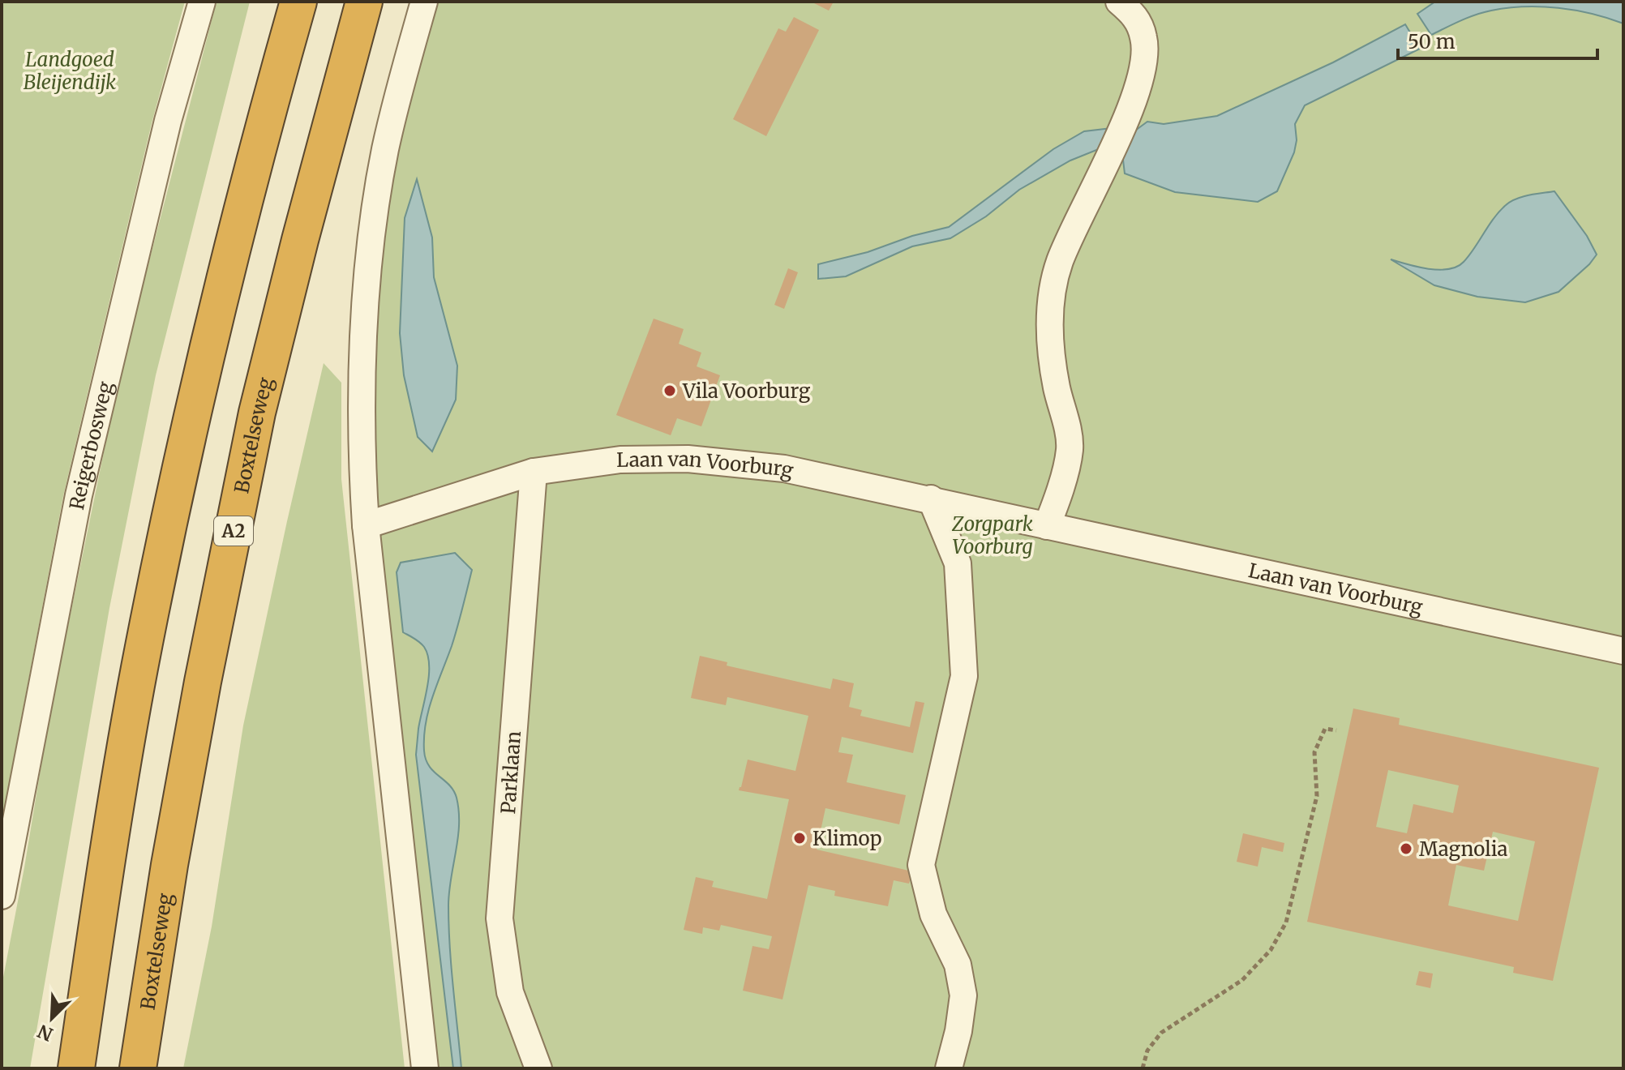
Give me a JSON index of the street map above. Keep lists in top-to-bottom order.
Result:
{
  "streets": {
    "highway": ["Boxtelseweg", "A2"],
    "street": ["Reigerbosweg", "Laan van Voorburg", "Parklaan"]
  },
  "crossings": [
    ["Laan van Voorburg", "Parklaan"]
  ],
  "parks": ["Landgoed Bleijendijk", "Zorgpark Voorburg"],
  "places": ["Vila Voorburg", "Klimop", "Magnolia"],
  "scale_bar": "50 m",
  "north": "bottom left"
}
